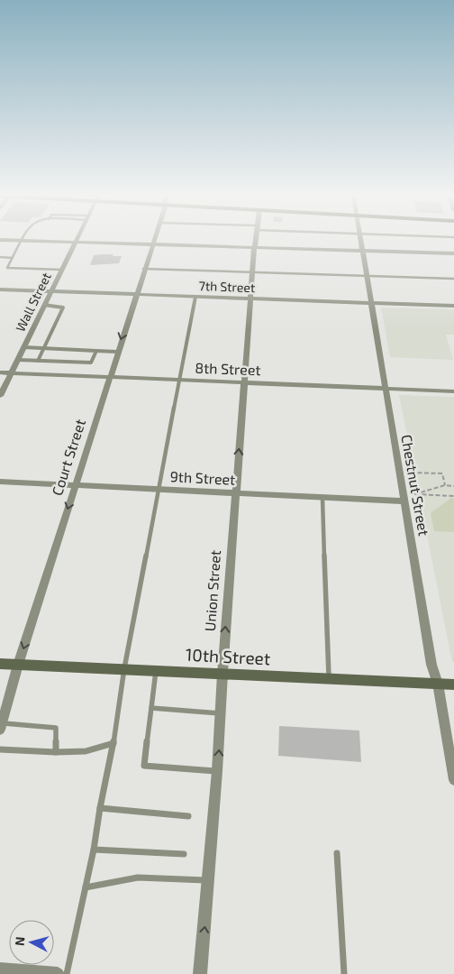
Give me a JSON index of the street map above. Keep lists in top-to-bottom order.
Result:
{
  "streets": {
    "street": [
      "7th Street",
      "Wall Street",
      "8th Street",
      "Court Street",
      "9th Street",
      "Chestnut Street",
      "Union Street",
      "10th Street"
    ]
  },
  "crossings": [
    ["7th Street", "Wall Street"],
    ["7th Street", "Court Street"],
    ["7th Street", "Chestnut Street"],
    ["7th Street", "Union Street"],
    ["Wall Street", "8th Street"],
    ["8th Street", "Court Street"],
    ["8th Street", "Chestnut Street"],
    ["8th Street", "Union Street"],
    ["Court Street", "9th Street"],
    ["Court Street", "10th Street"],
    ["9th Street", "Chestnut Street"],
    ["9th Street", "Union Street"],
    ["Chestnut Street", "10th Street"],
    ["Union Street", "10th Street"]
  ],
  "one_way": ["Court Street", "Union Street"],
  "north": "left"
}
